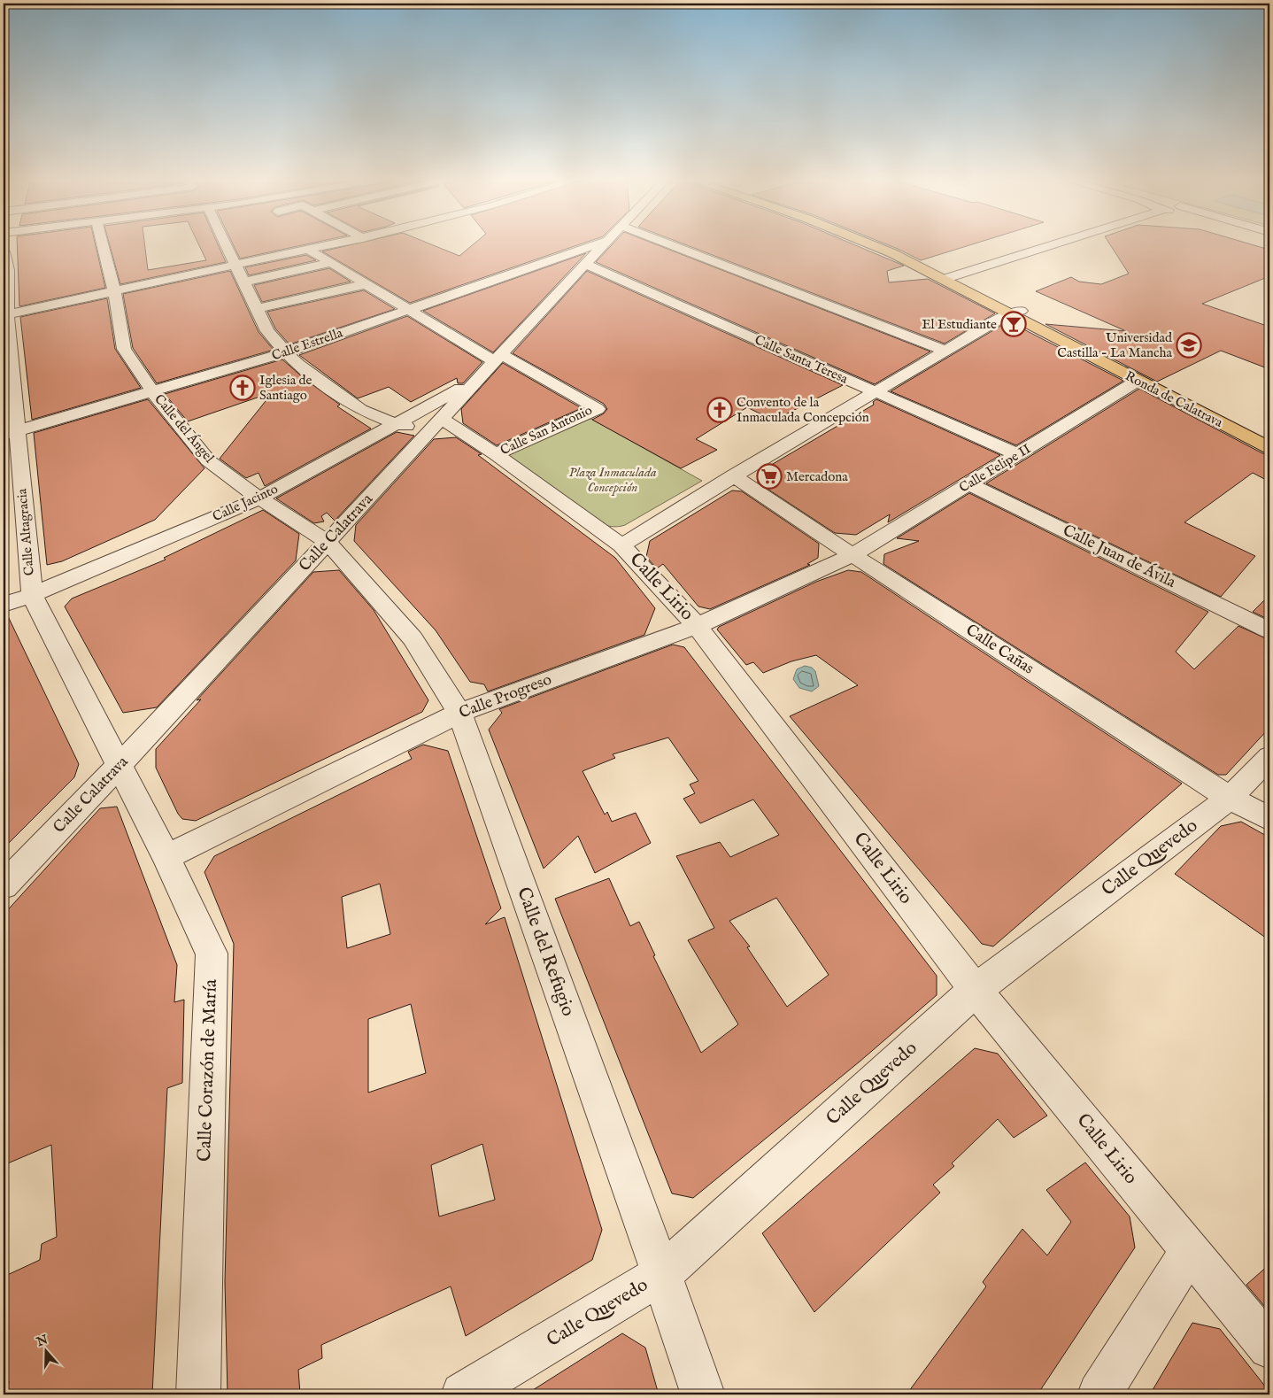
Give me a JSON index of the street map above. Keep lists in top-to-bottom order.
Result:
{
  "streets": {
    "highway": ["Ronda de Calatrava"],
    "street": [
      "Calle Estrella",
      "Calle Santa Teresa",
      "Calle del Ángel",
      "Calle San Antonio",
      "Calle Felipe II",
      "Calle Jacinto",
      "Calle Altagracia",
      "Calle Calatrava",
      "Calle Juan de Ávila",
      "Calle Lirio",
      "Calle Cañas",
      "Calle Progreso",
      "Calle Quevedo",
      "Calle del Refugio",
      "Calle Corazón de María"
    ]
  },
  "crossings": [
    ["Calle Estrella", "Calle del Ángel"],
    ["Calle Estrella", "Calle San Antonio"],
    ["Calle Estrella", "Calle Altagracia"],
    ["Calle Santa Teresa", "Calle Felipe II"],
    ["Calle Santa Teresa", "Calle Calatrava"],
    ["Ronda de Calatrava", "Calle Felipe II"],
    ["Calle del Ángel", "Calle Jacinto"],
    ["Calle del Ángel", "Calle Calatrava"],
    ["Calle del Ángel", "Calle del Refugio"],
    ["Calle San Antonio", "Calle Calatrava"],
    ["Calle San Antonio", "Calle Lirio"],
    ["Calle Felipe II", "Calle Juan de Ávila"],
    ["Calle Felipe II", "Calle Cañas"],
    ["Calle Felipe II", "Calle Progreso"],
    ["Calle Jacinto", "Calle Altagracia"],
    ["Calle Jacinto", "Calle Calatrava"],
    ["Calle Altagracia", "Calle Calatrava"],
    ["Calle Altagracia", "Calle Corazón de María"],
    ["Calle Calatrava", "Calle Lirio"],
    ["Calle Calatrava", "Calle del Refugio"],
    ["Calle Calatrava", "Calle Corazón de María"],
    ["Calle Lirio", "Calle Progreso"],
    ["Calle Lirio", "Calle Quevedo"],
    ["Calle Cañas", "Calle Progreso"],
    ["Calle Cañas", "Calle Quevedo"],
    ["Calle Progreso", "Calle del Refugio"],
    ["Calle Progreso", "Calle Corazón de María"],
    ["Calle Quevedo", "Calle del Refugio"]
  ],
  "parks": ["Plaza Inmaculada Concepción"],
  "places": {
    "bar": ["El Estudiante"],
    "school or university": ["Universidad Castilla - La Mancha"],
    "church": ["Iglesia de Santiago", "Convento de la Inmaculada Concepción"],
    "supermarket": ["Mercadona"]
  },
  "north": "top"
}
